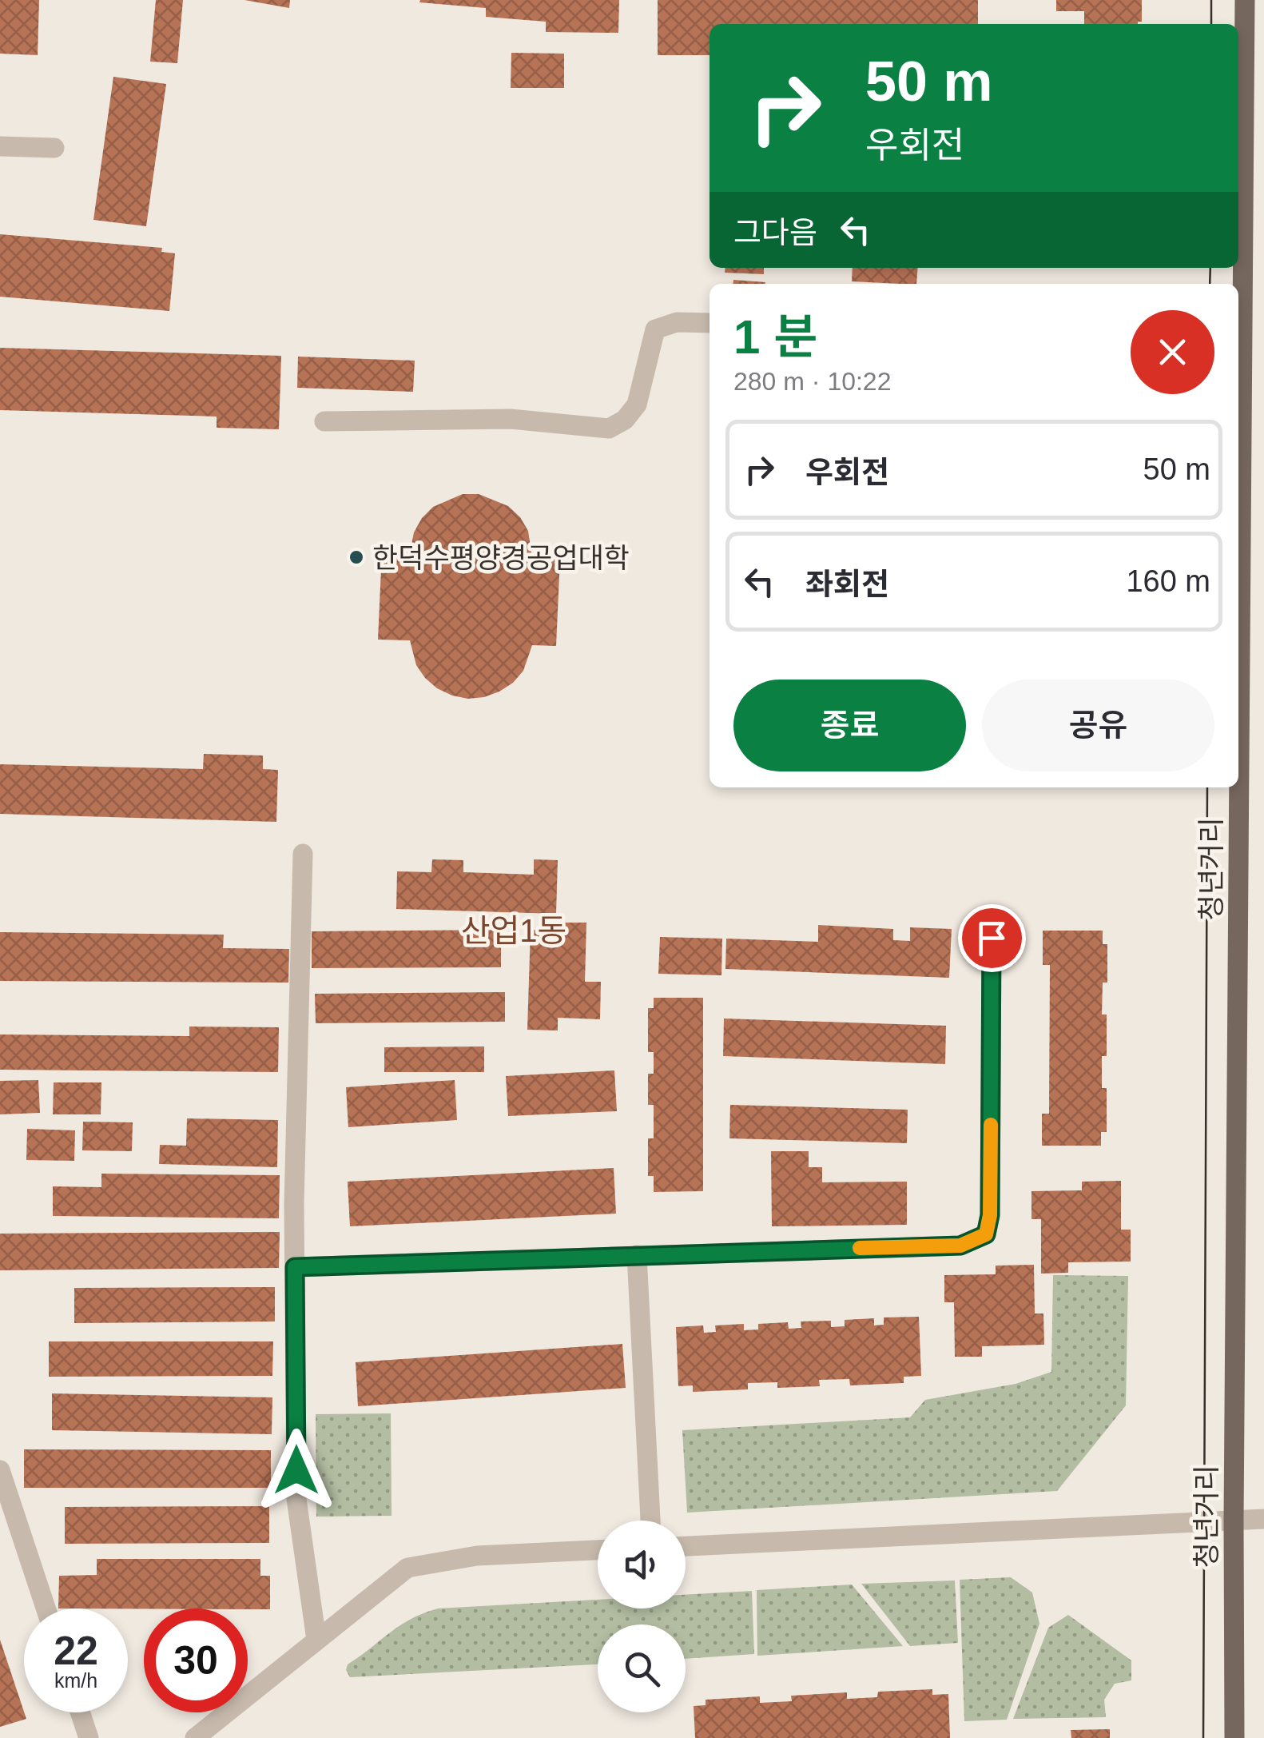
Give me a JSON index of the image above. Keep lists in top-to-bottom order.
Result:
{
  "streets": {
    "main road": ["청년거리"]
  },
  "districts": ["산업1동"],
  "places": ["한덕수평양경공업대학"],
  "page": {
    "turn": ["50 m", "우회전"],
    "then": "그다음",
    "heading": ["1 분", "280 m · 10:22"],
    "list": [
      {
        "name": "우회전",
        "value": "50 m"
      },
      {
        "name": "좌회전",
        "value": "160 m"
      }
    ],
    "buttons": ["종료", "공유"],
    "speed": "22 km/h",
    "limit": "30"
  }
}
